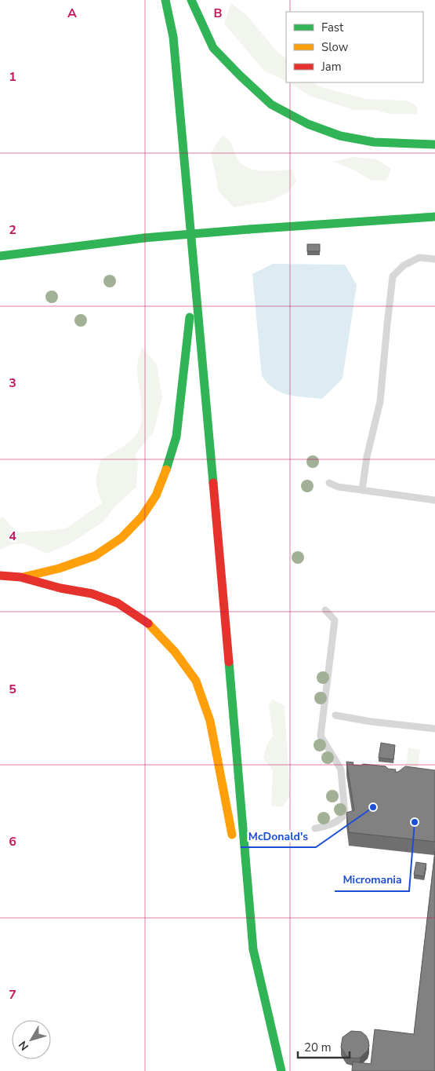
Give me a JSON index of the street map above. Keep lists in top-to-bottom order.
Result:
{
  "places": ["McDonald's", "Micromania"],
  "legend": ["Fast", "Slow", "Jam"],
  "scale_bar": "20 m",
  "north": "bottom left",
  "grid": {
    "columns": ["A", "B"],
    "rows": [
      "1",
      "2",
      "3",
      "4",
      "5",
      "6",
      "7"
    ]
  }
}
